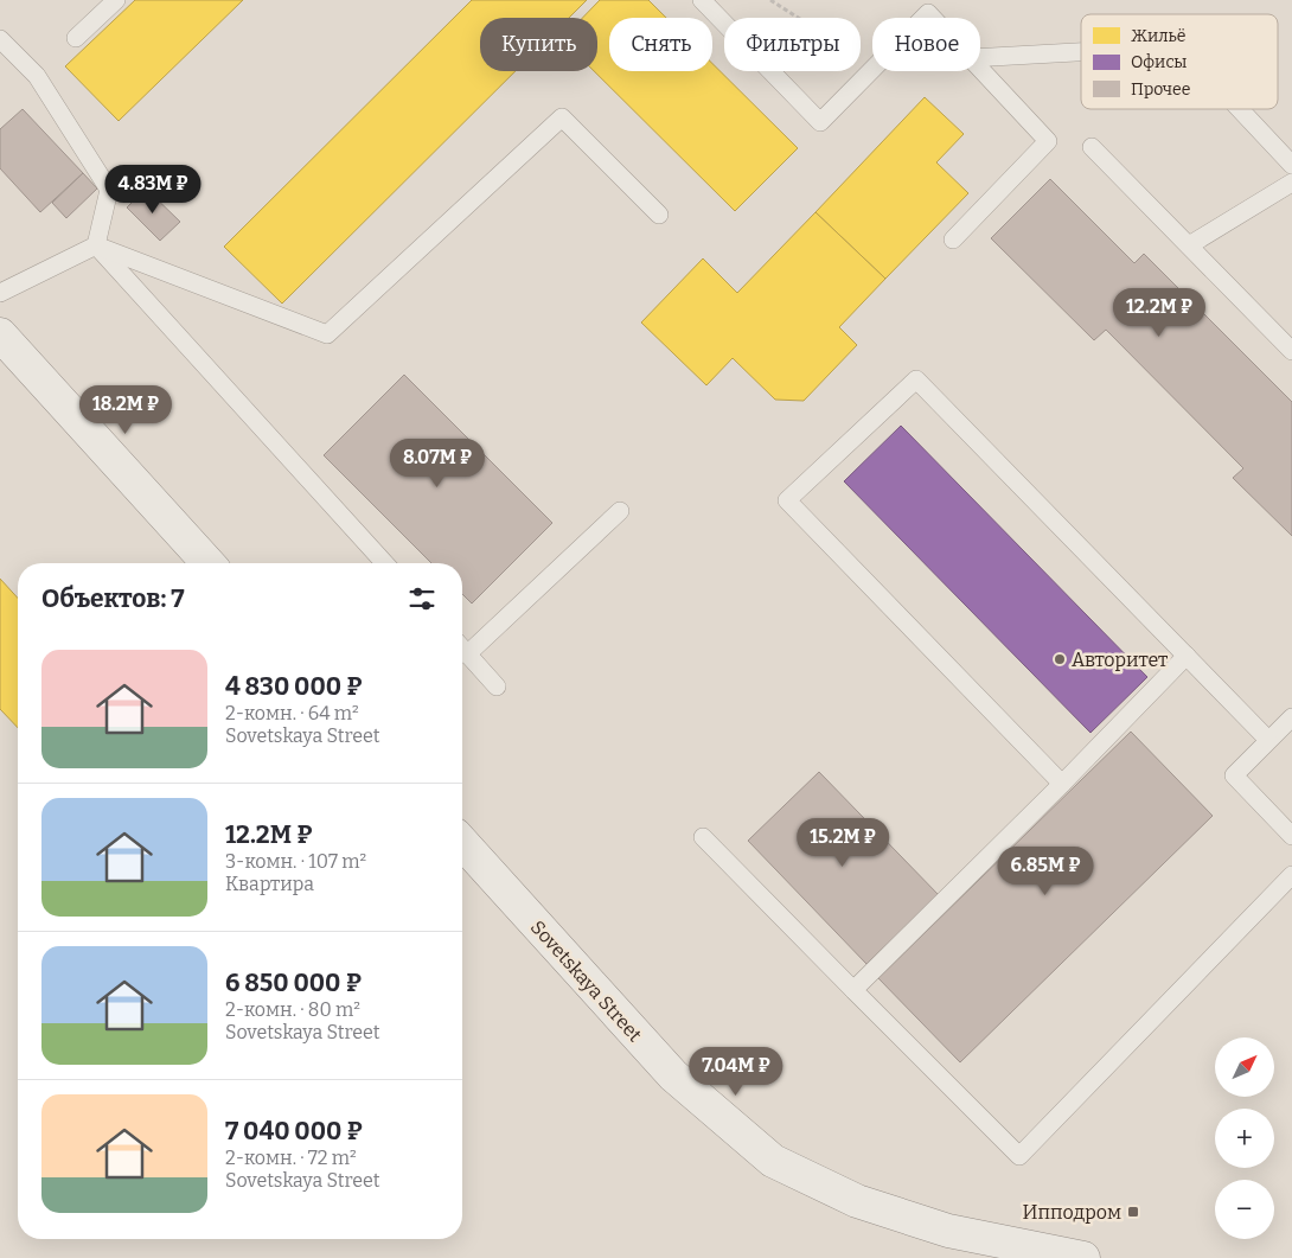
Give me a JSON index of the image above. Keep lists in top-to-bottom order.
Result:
{
  "streets": {
    "main road": ["Sovetskaya Street"]
  },
  "places": {
    "other": ["Авторитет"],
    "transit": ["Ипподром"]
  },
  "legend": ["Жильё", "Офисы", "Прочее"],
  "north": "top right",
  "page": {
    "chip": [
      "Купить",
      "Снять",
      "Фильтры",
      "Новое"
    ],
    "price": [
      "4.83M ₽",
      "12.2M ₽",
      "18.2M ₽",
      "8.07M ₽",
      "15.2M ₽",
      "6.85M ₽",
      "7.04M ₽"
    ],
    "heading": "Объектов: 7",
    "list": [
      {
        "name": "4 830 000 ₽",
        "note": "2-комн. · 64 m² · Sovetskaya Street"
      },
      {
        "name": "12.2M ₽",
        "note": "3-комн. · 107 m² · Квартира"
      },
      {
        "name": "6 850 000 ₽",
        "note": "2-комн. · 80 m² · Sovetskaya Street"
      },
      {
        "name": "7 040 000 ₽",
        "note": "2-комн. · 72 m² · Sovetskaya Street"
      }
    ],
    "map_buttons": ["+", "−"]
  }
}
